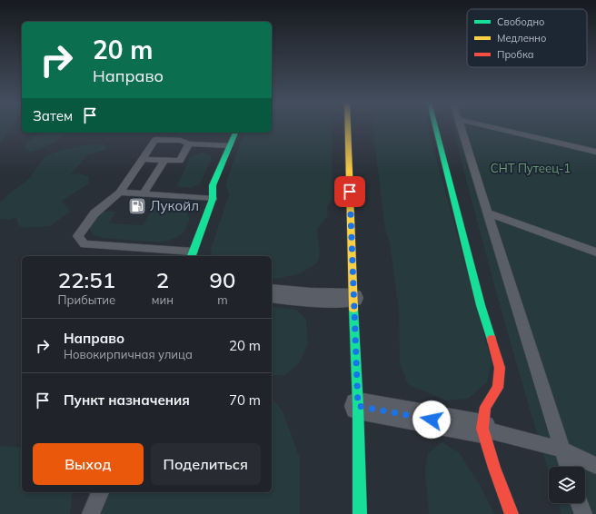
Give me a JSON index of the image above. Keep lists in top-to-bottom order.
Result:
{
  "parks": ["СНТ Путеец-1"],
  "places": {
    "fuel station": ["Лукойл"]
  },
  "legend": ["Свободно", "Медленно", "Пробка"],
  "page": {
    "turn": ["20 m", "Направо"],
    "then": "Затем",
    "eta": [
      "22:51",
      "Прибытие",
      "2",
      "мин",
      "90",
      "m"
    ],
    "list": [
      {
        "name": "Направо",
        "note": "Новокирпичная улица",
        "value": "20 m"
      },
      {
        "name": "Пункт назначения",
        "value": "70 m"
      }
    ],
    "buttons": ["Выход", "Поделиться"]
  }
}
